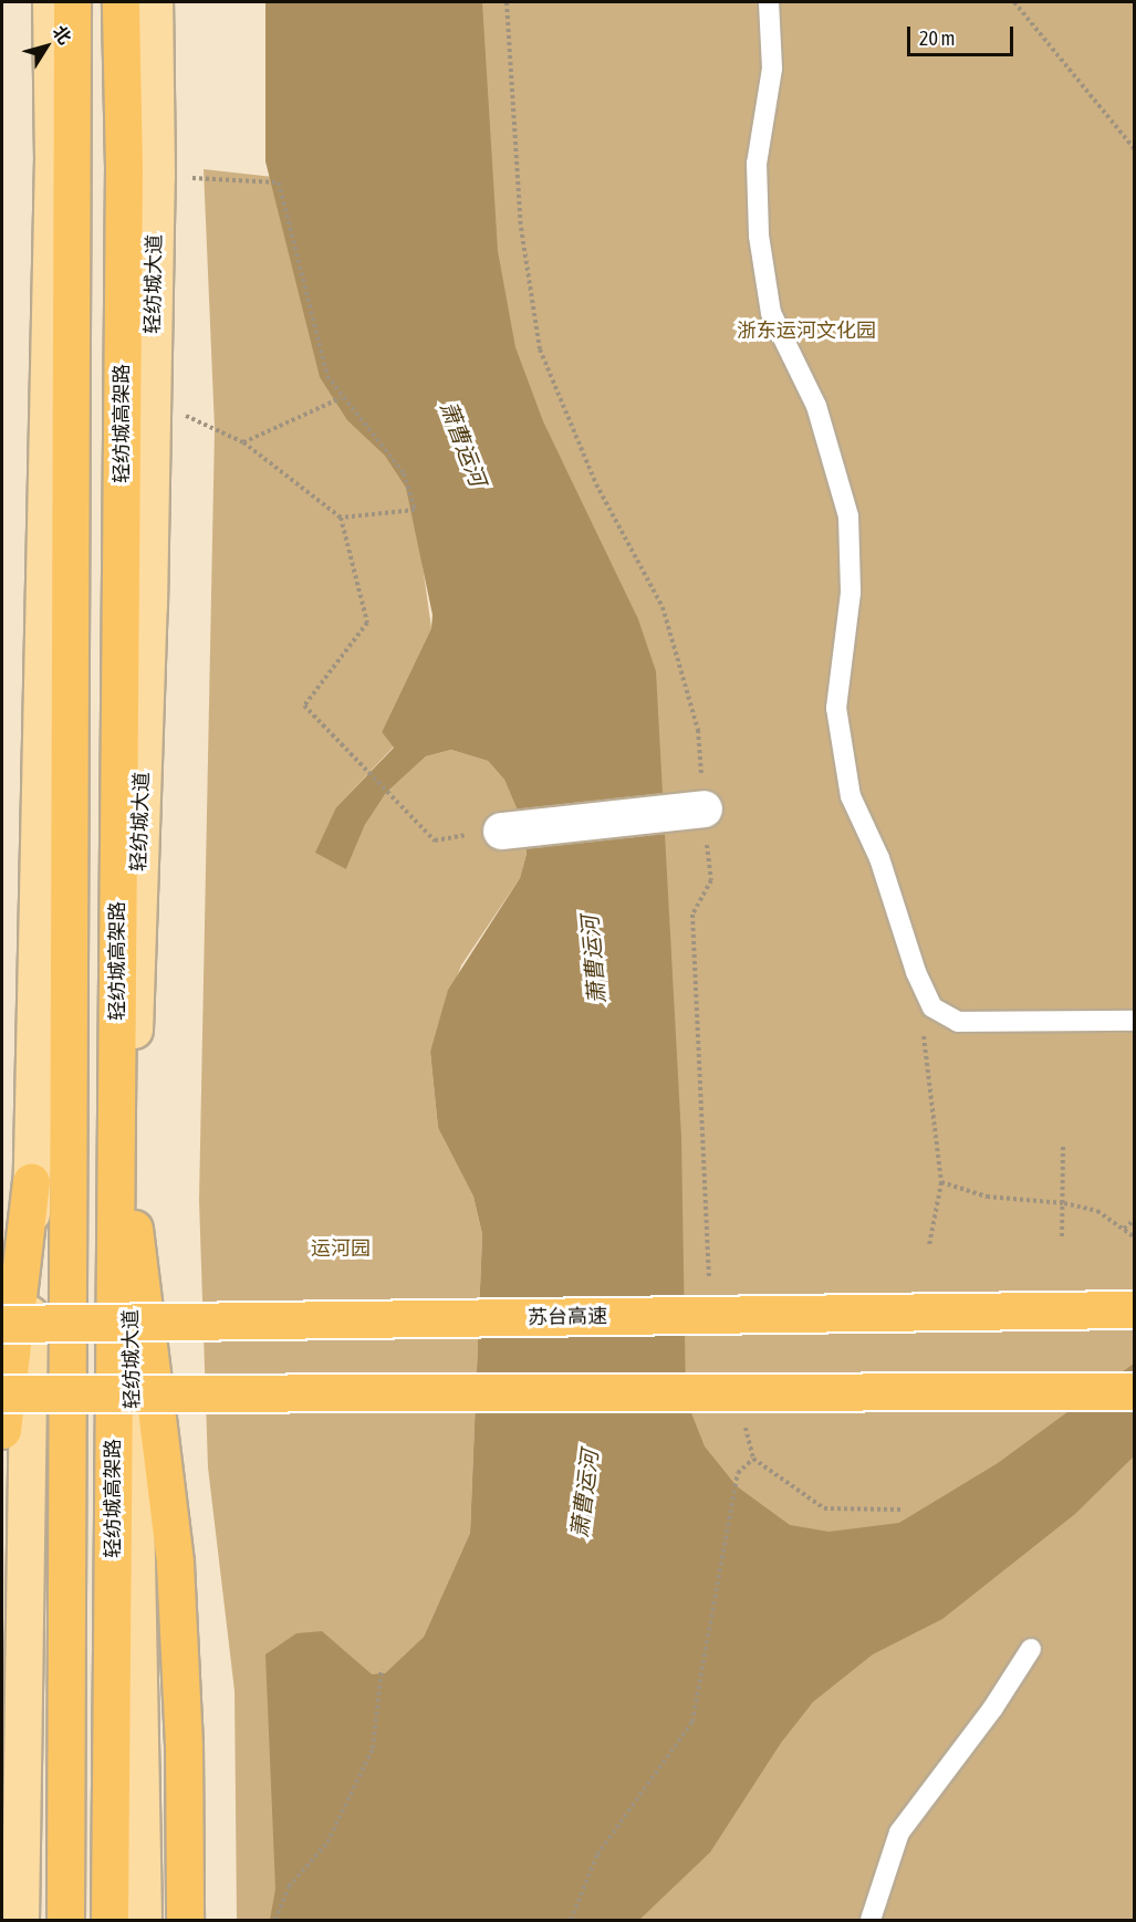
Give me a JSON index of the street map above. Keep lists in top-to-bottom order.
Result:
{
  "streets": {
    "highway": ["轻纺城高架路", "苏台高速"],
    "main road": ["轻纺城大道"]
  },
  "water": ["萧曹运河"],
  "parks": ["浙东运河文化园", "运河园"],
  "scale_bar": "20 m",
  "north": "top right"
}
